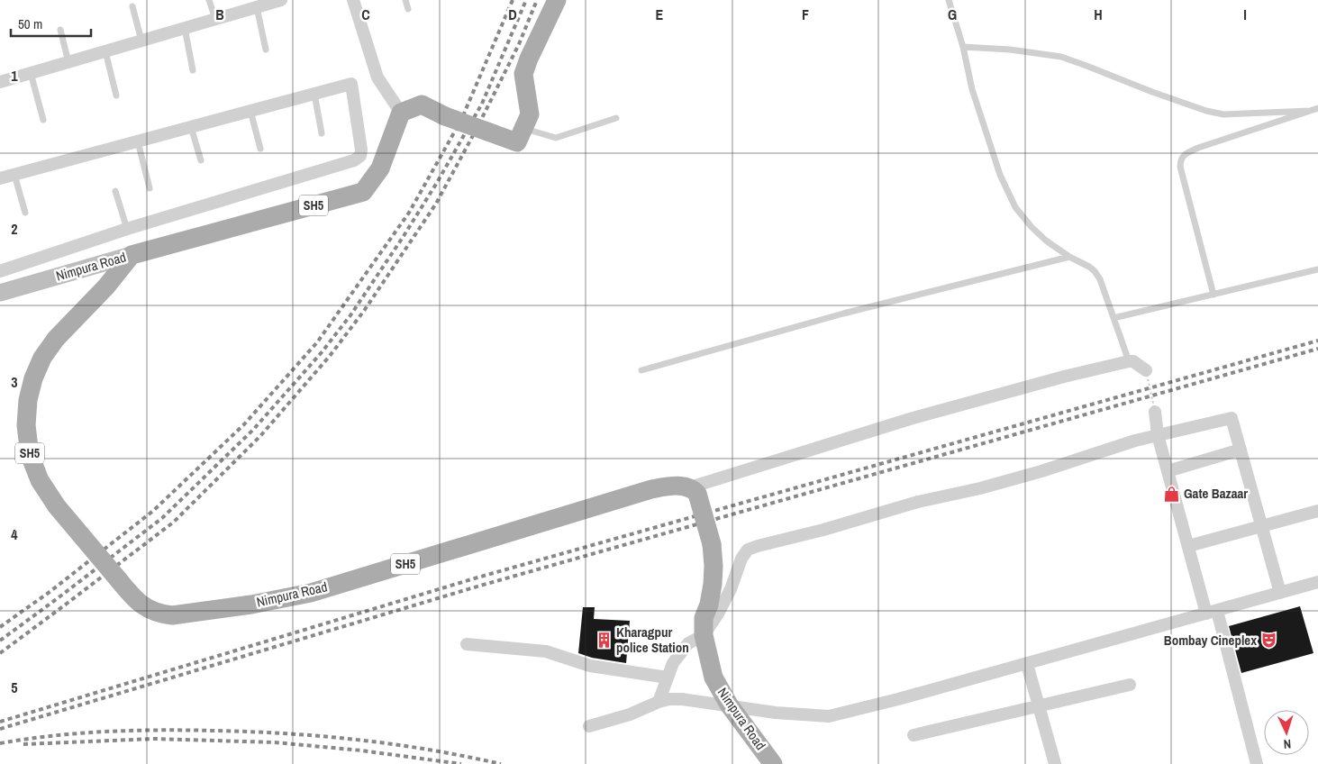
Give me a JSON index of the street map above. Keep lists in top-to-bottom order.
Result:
{
  "streets": {
    "main road": ["SH5", "Nimpura Road"]
  },
  "crossings": [
    ["SH5", "Nimpura Road"]
  ],
  "places": {
    "shop": ["Gate Bazaar"],
    "building": ["Kharagpur police Station"],
    "theatre": ["Bombay Cineplex"]
  },
  "scale_bar": "50 m",
  "north": "bottom",
  "grid": {
    "columns": [
      "B",
      "C",
      "D",
      "E",
      "F",
      "G",
      "H",
      "I"
    ],
    "rows": [
      "1",
      "2",
      "3",
      "4",
      "5"
    ]
  }
}
